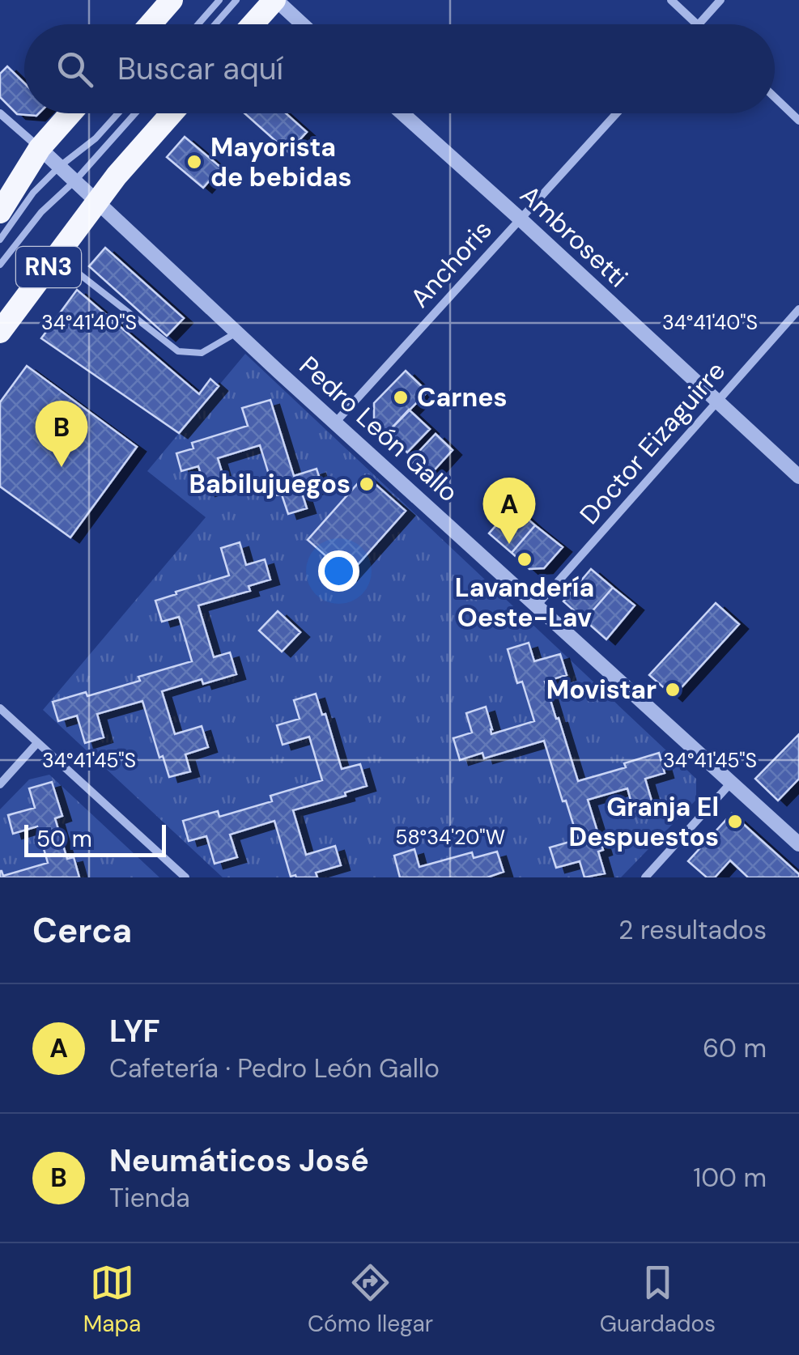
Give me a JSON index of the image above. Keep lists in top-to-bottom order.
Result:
{
  "streets": {
    "highway": ["RN3"],
    "street": [
      "Ambrosetti",
      "Anchoris",
      "Pedro León Gallo",
      "Doctor Eizaguirre"
    ]
  },
  "crossings": [
    ["Ambrosetti", "Anchoris"],
    ["Ambrosetti", "Doctor Eizaguirre"],
    ["Anchoris", "Pedro León Gallo"],
    ["RN3", "Pedro León Gallo"],
    ["Pedro León Gallo", "Doctor Eizaguirre"]
  ],
  "places": [
    "Mayorista de bebidas",
    "Carnes",
    "Babilujuegos",
    "Lavandería Oeste-Lav",
    "Movistar",
    "Granja El Despuestos"
  ],
  "scale_bar": "50 m",
  "page": {
    "search": "Buscar aquí",
    "pins": ["B", "A"],
    "scale": "50 m",
    "heading": ["Cerca", "2 resultados"],
    "list": [
      {
        "mark": "A",
        "name": "LYF",
        "note": "Cafetería · Pedro León Gallo",
        "value": "60 m"
      },
      {
        "mark": "B",
        "name": "Neumáticos José",
        "note": "Tienda",
        "value": "100 m"
      }
    ],
    "nav": ["Mapa", "Cómo llegar", "Guardados"]
  },
  "coordinates": ["34°41'40\"S", "34°41'45\"S", "58°34'20\"W"]
}
